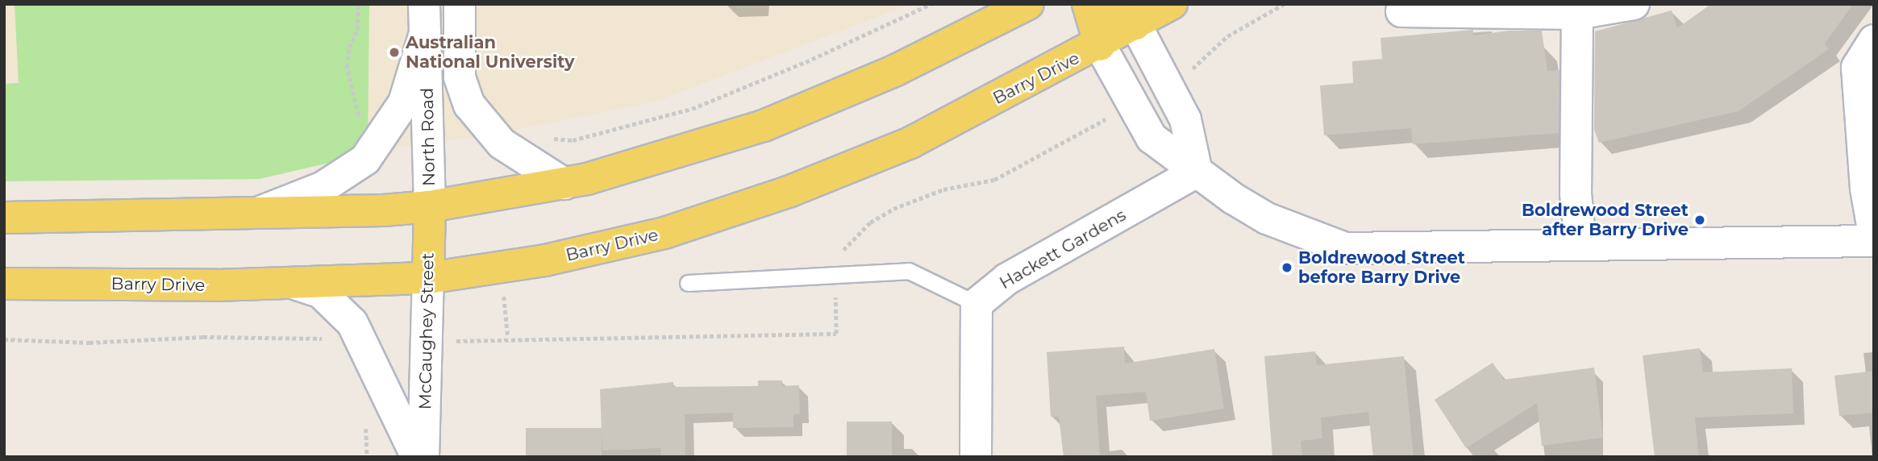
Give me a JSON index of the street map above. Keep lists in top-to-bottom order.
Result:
{
  "streets": {
    "main road": ["Barry Drive", "McCaughey Street"],
    "street": ["North Road", "Hackett Gardens"]
  },
  "crossings": [
    ["Barry Drive", "McCaughey Street"],
    ["North Road", "McCaughey Street"]
  ],
  "places": ["Australian National University", "Boldrewood Street after Barry Drive", "Boldrewood Street before Barry Drive"]
}
